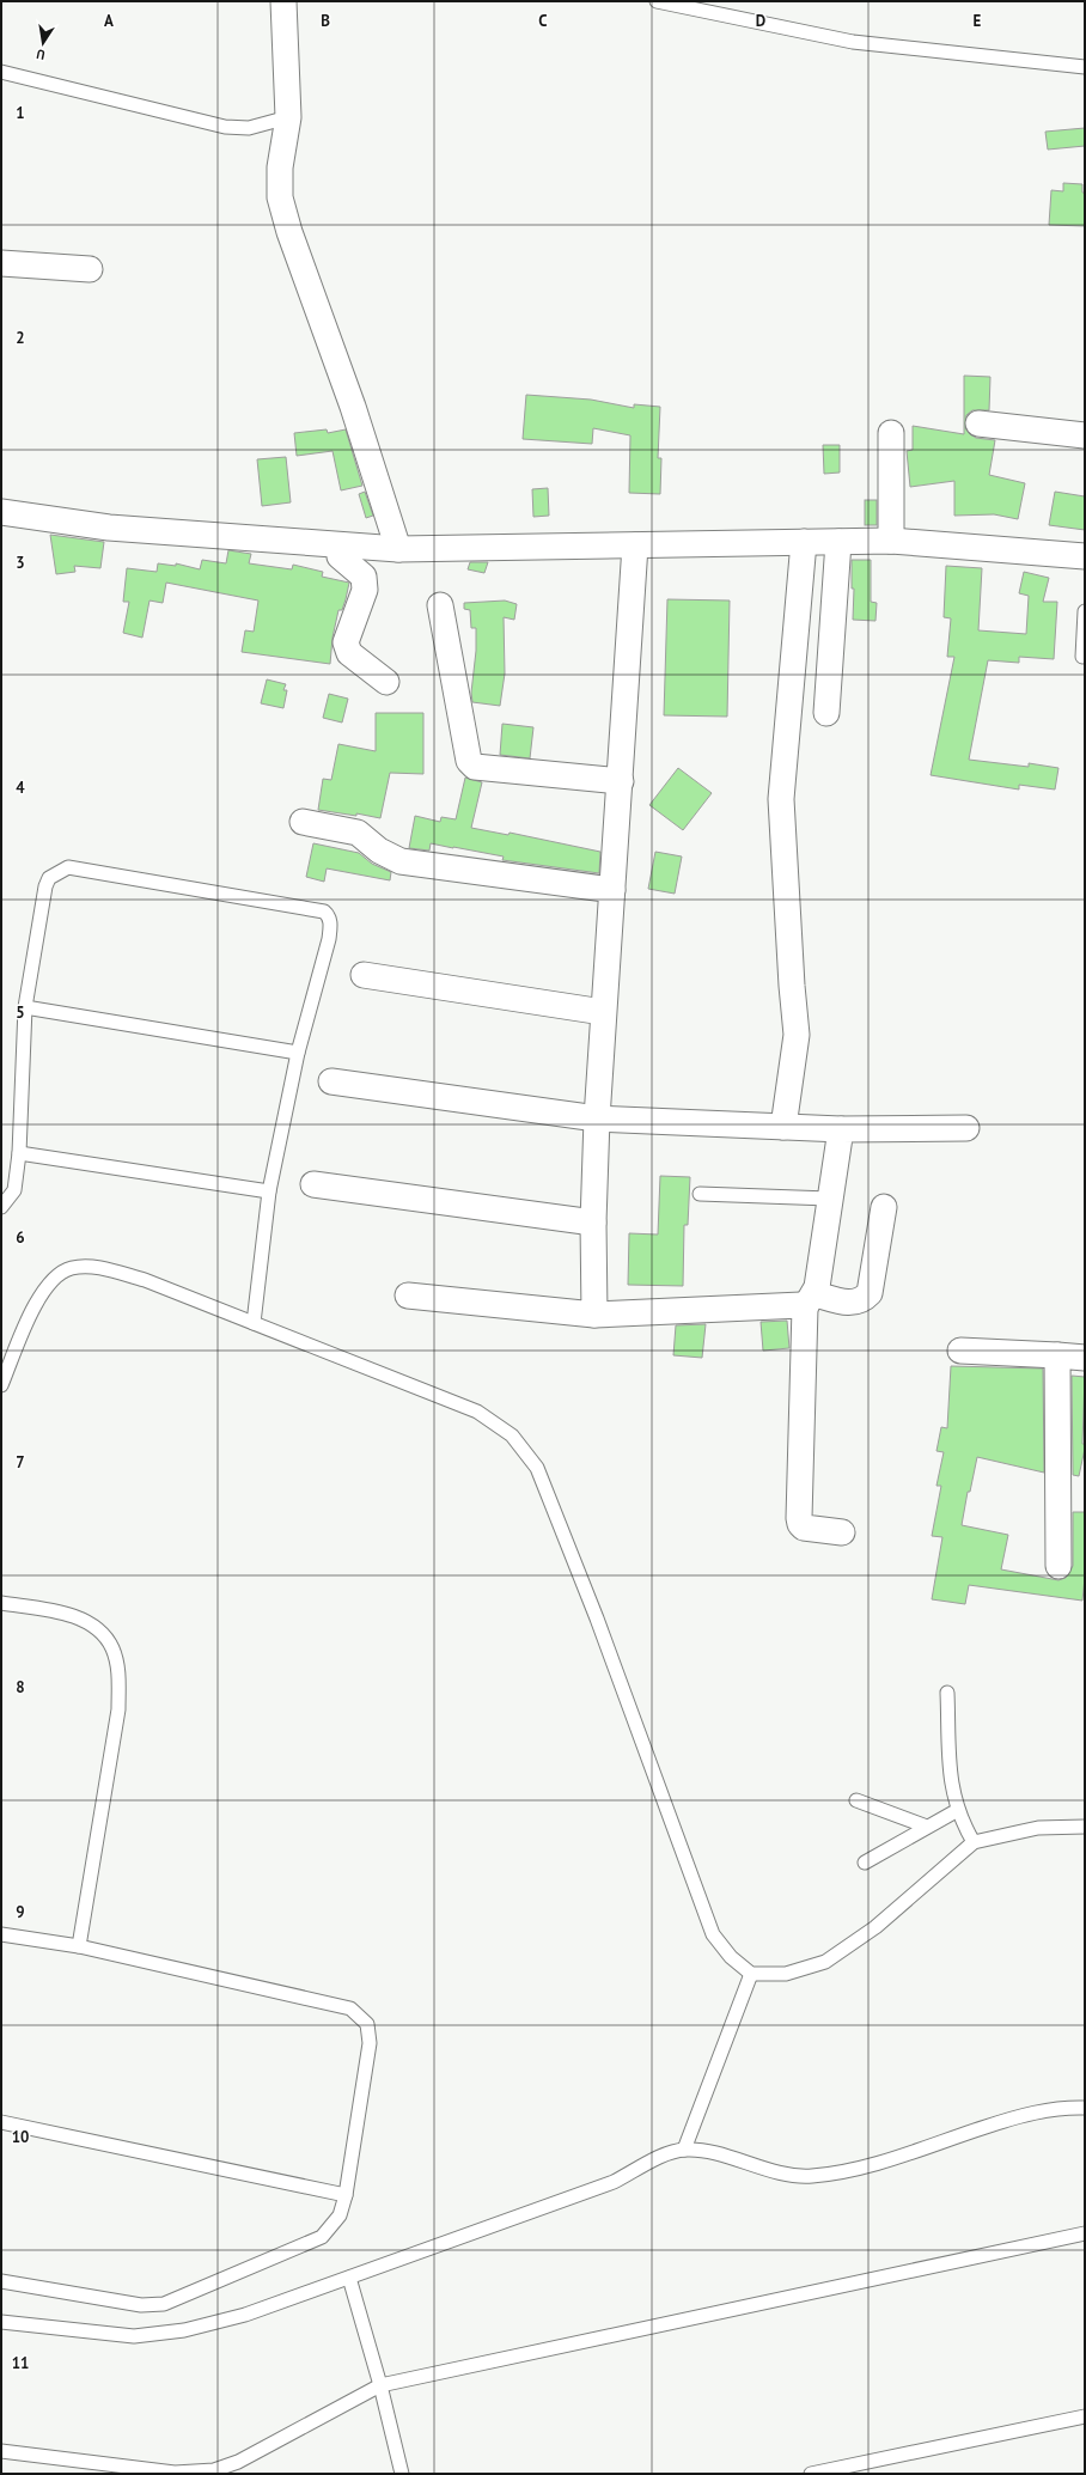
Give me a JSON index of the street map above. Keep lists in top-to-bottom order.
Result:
{
  "north": "bottom",
  "grid": {
    "columns": [
      "A",
      "B",
      "C",
      "D",
      "E"
    ],
    "rows": [
      "1",
      "2",
      "3",
      "4",
      "5",
      "6",
      "7",
      "8",
      "9",
      "10",
      "11"
    ]
  }
}
